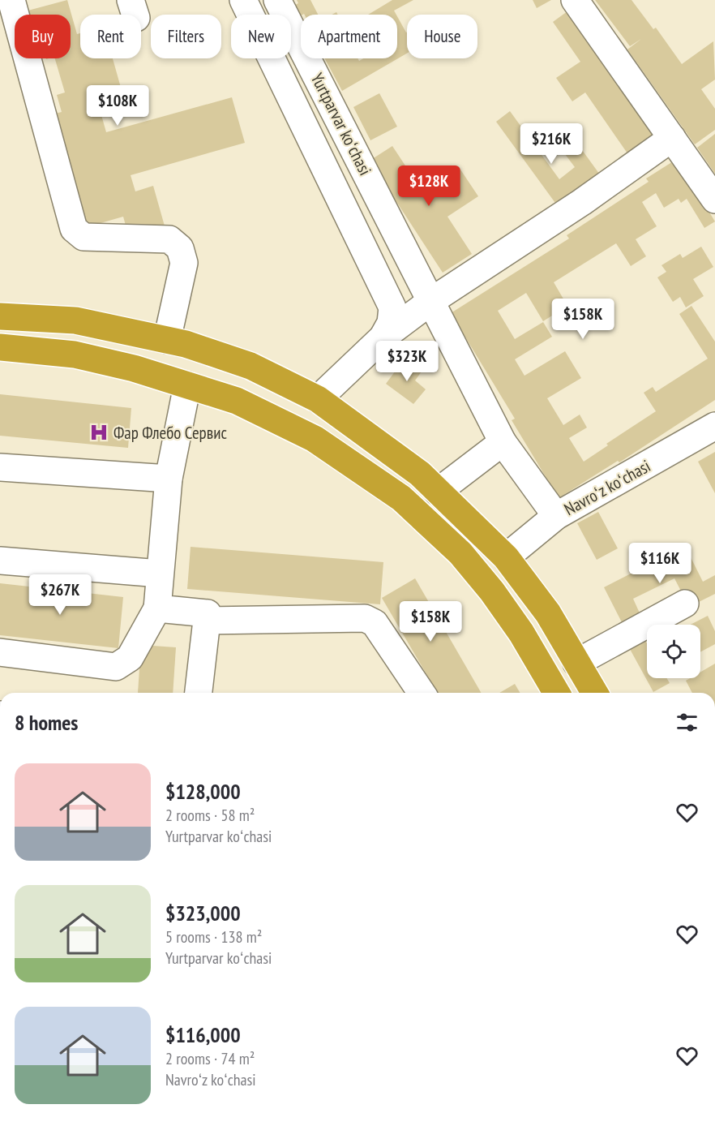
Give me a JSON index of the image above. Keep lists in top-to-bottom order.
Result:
{
  "streets": {
    "street": ["Yurtparvar koʻchasi", "Navroʻz koʻchasi"]
  },
  "crossings": [
    ["Yurtparvar koʻchasi", "Navroʻz koʻchasi"]
  ],
  "places": {
    "hospital": ["Фар Флебо Сервис"]
  },
  "page": {
    "chip": [
      "Buy",
      "Rent",
      "Filters",
      "New",
      "Apartment",
      "House"
    ],
    "price": [
      "$108K",
      "$216K",
      "$128K",
      "$158K",
      "$323K",
      "$116K",
      "$267K",
      "$158K"
    ],
    "heading": "8 homes",
    "list": [
      {
        "name": "$128,000",
        "note": "2 rooms · 58 m² · Yurtparvar koʻchasi"
      },
      {
        "name": "$323,000",
        "note": "5 rooms · 138 m² · Yurtparvar koʻchasi"
      },
      {
        "name": "$116,000",
        "note": "2 rooms · 74 m² · Navroʻz koʻchasi"
      }
    ]
  }
}
